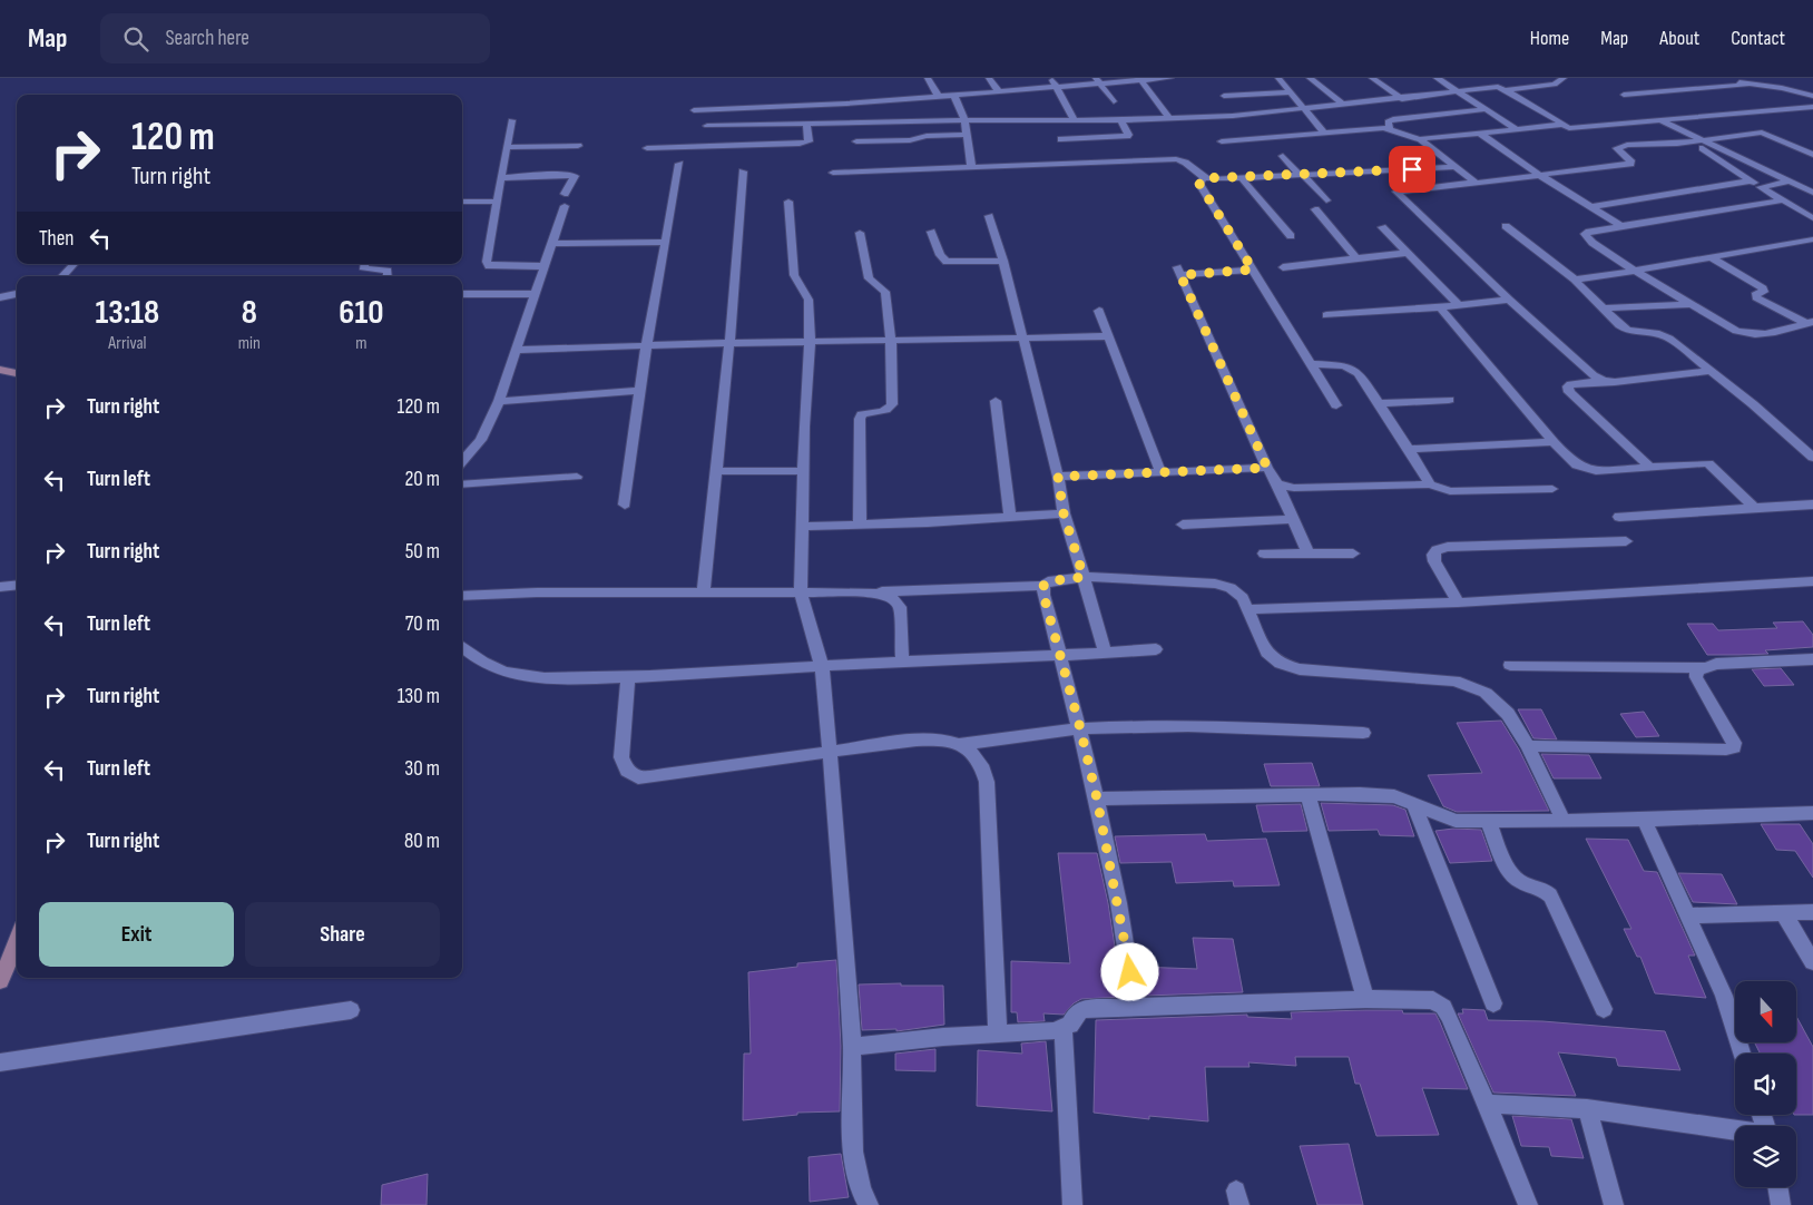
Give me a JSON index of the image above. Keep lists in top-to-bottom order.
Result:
{
  "north": "bottom",
  "page": {
    "header": "Map",
    "search": "Search here",
    "nav": [
      "Home",
      "Map",
      "About",
      "Contact"
    ],
    "turn": ["120 m", "Turn right"],
    "then": "Then",
    "eta": [
      "13:18",
      "Arrival",
      "8",
      "min",
      "610",
      "m"
    ],
    "list": [
      {
        "name": "Turn right",
        "value": "120 m"
      },
      {
        "name": "Turn left",
        "value": "20 m"
      },
      {
        "name": "Turn right",
        "value": "50 m"
      },
      {
        "name": "Turn left",
        "value": "70 m"
      },
      {
        "name": "Turn right",
        "value": "130 m"
      },
      {
        "name": "Turn left",
        "value": "30 m"
      },
      {
        "name": "Turn right",
        "value": "80 m"
      }
    ],
    "buttons": ["Exit", "Share"]
  }
}
